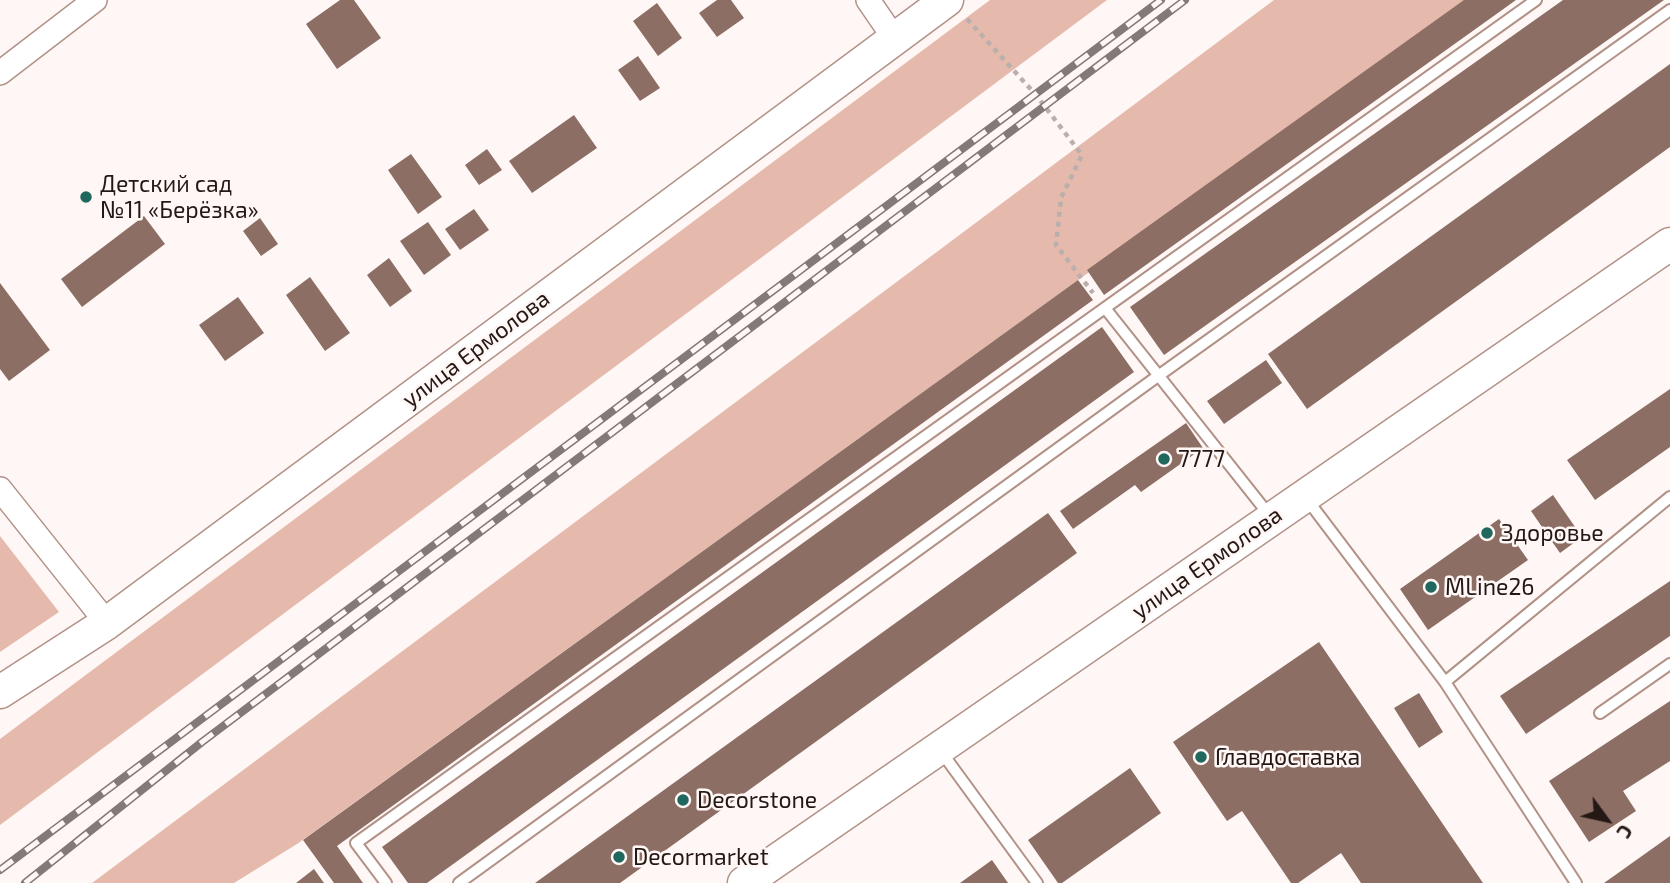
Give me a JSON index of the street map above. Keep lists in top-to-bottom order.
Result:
{
  "streets": {
    "street": ["улица Ермолова"]
  },
  "places": [
    "Детский сад №11 «Берёзка»",
    "7777",
    "Здоровье",
    "MLine26",
    "Главдоставка",
    "Decorstone",
    "Decormarket"
  ],
  "north": "bottom right"
}
